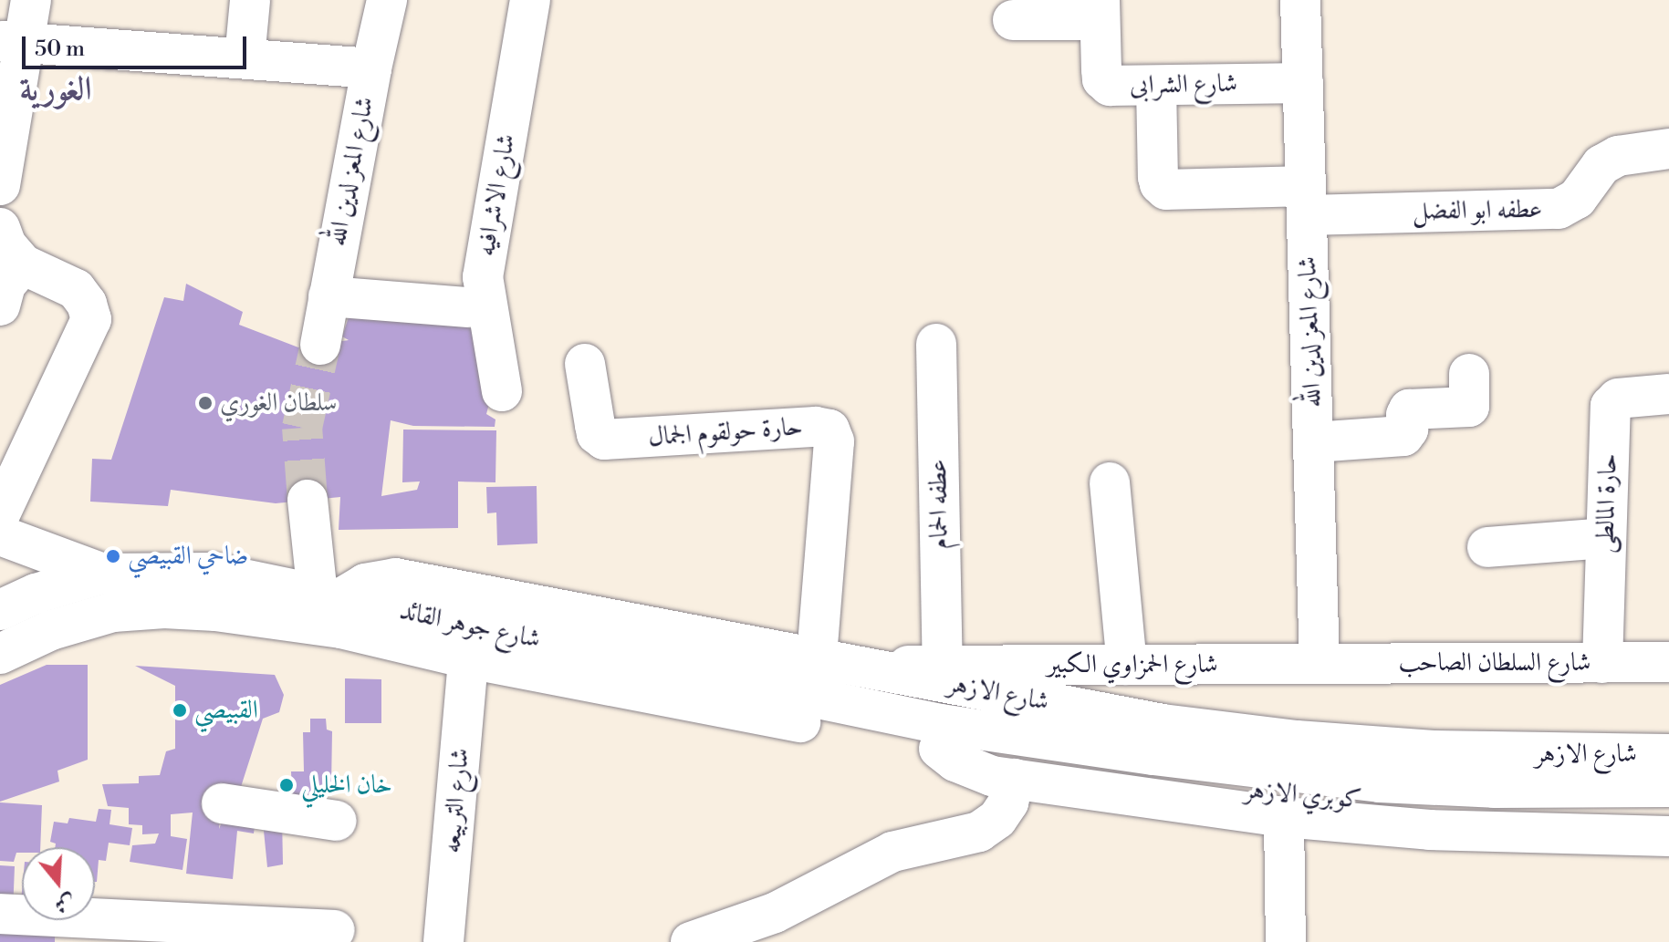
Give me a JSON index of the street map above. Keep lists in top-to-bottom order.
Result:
{
  "streets": {
    "street": [
      "شارع الشرابى",
      "شارع المعز لدين الله",
      "شارع الاشرافيه",
      "عطفه ابو الفضل",
      "حارة حولقوم الجمال",
      "حارة المالطى",
      "عطفه الحمام",
      "شارع جوهر القائد",
      "شارع السلطان الصاحب",
      "شارع الحمزاوي الكبير",
      "شارع الازهر",
      "كوبري الازهر",
      "شارع التربيعه"
    ]
  },
  "crossings": [
    ["شارع الشرابى", "شارع المعز لدين الله"],
    ["شارع الشرابى", "عطفه ابو الفضل"],
    ["شارع المعز لدين الله", "عطفه ابو الفضل"],
    ["شارع المعز لدين الله", "شارع السلطان الصاحب"],
    ["شارع المعز لدين الله", "شارع الحمزاوي الكبير"],
    ["حارة حولقوم الجمال", "شارع الازهر"],
    ["حارة المالطى", "شارع السلطان الصاحب"],
    ["عطفه الحمام", "شارع الحمزاوي الكبير"],
    ["شارع جوهر القائد", "شارع الازهر"],
    ["شارع جوهر القائد", "كوبري الازهر"],
    ["شارع جوهر القائد", "شارع التربيعه"],
    ["شارع السلطان الصاحب", "شارع الحمزاوي الكبير"],
    ["شارع الحمزاوي الكبير", "شارع الازهر"]
  ],
  "districts": ["الغورية"],
  "places": [
    "سلطان الغوري",
    "ضاحي القبيصي",
    "القبيصي",
    "خان الخليلي"
  ],
  "scale_bar": "50 m",
  "north": "bottom"
}
